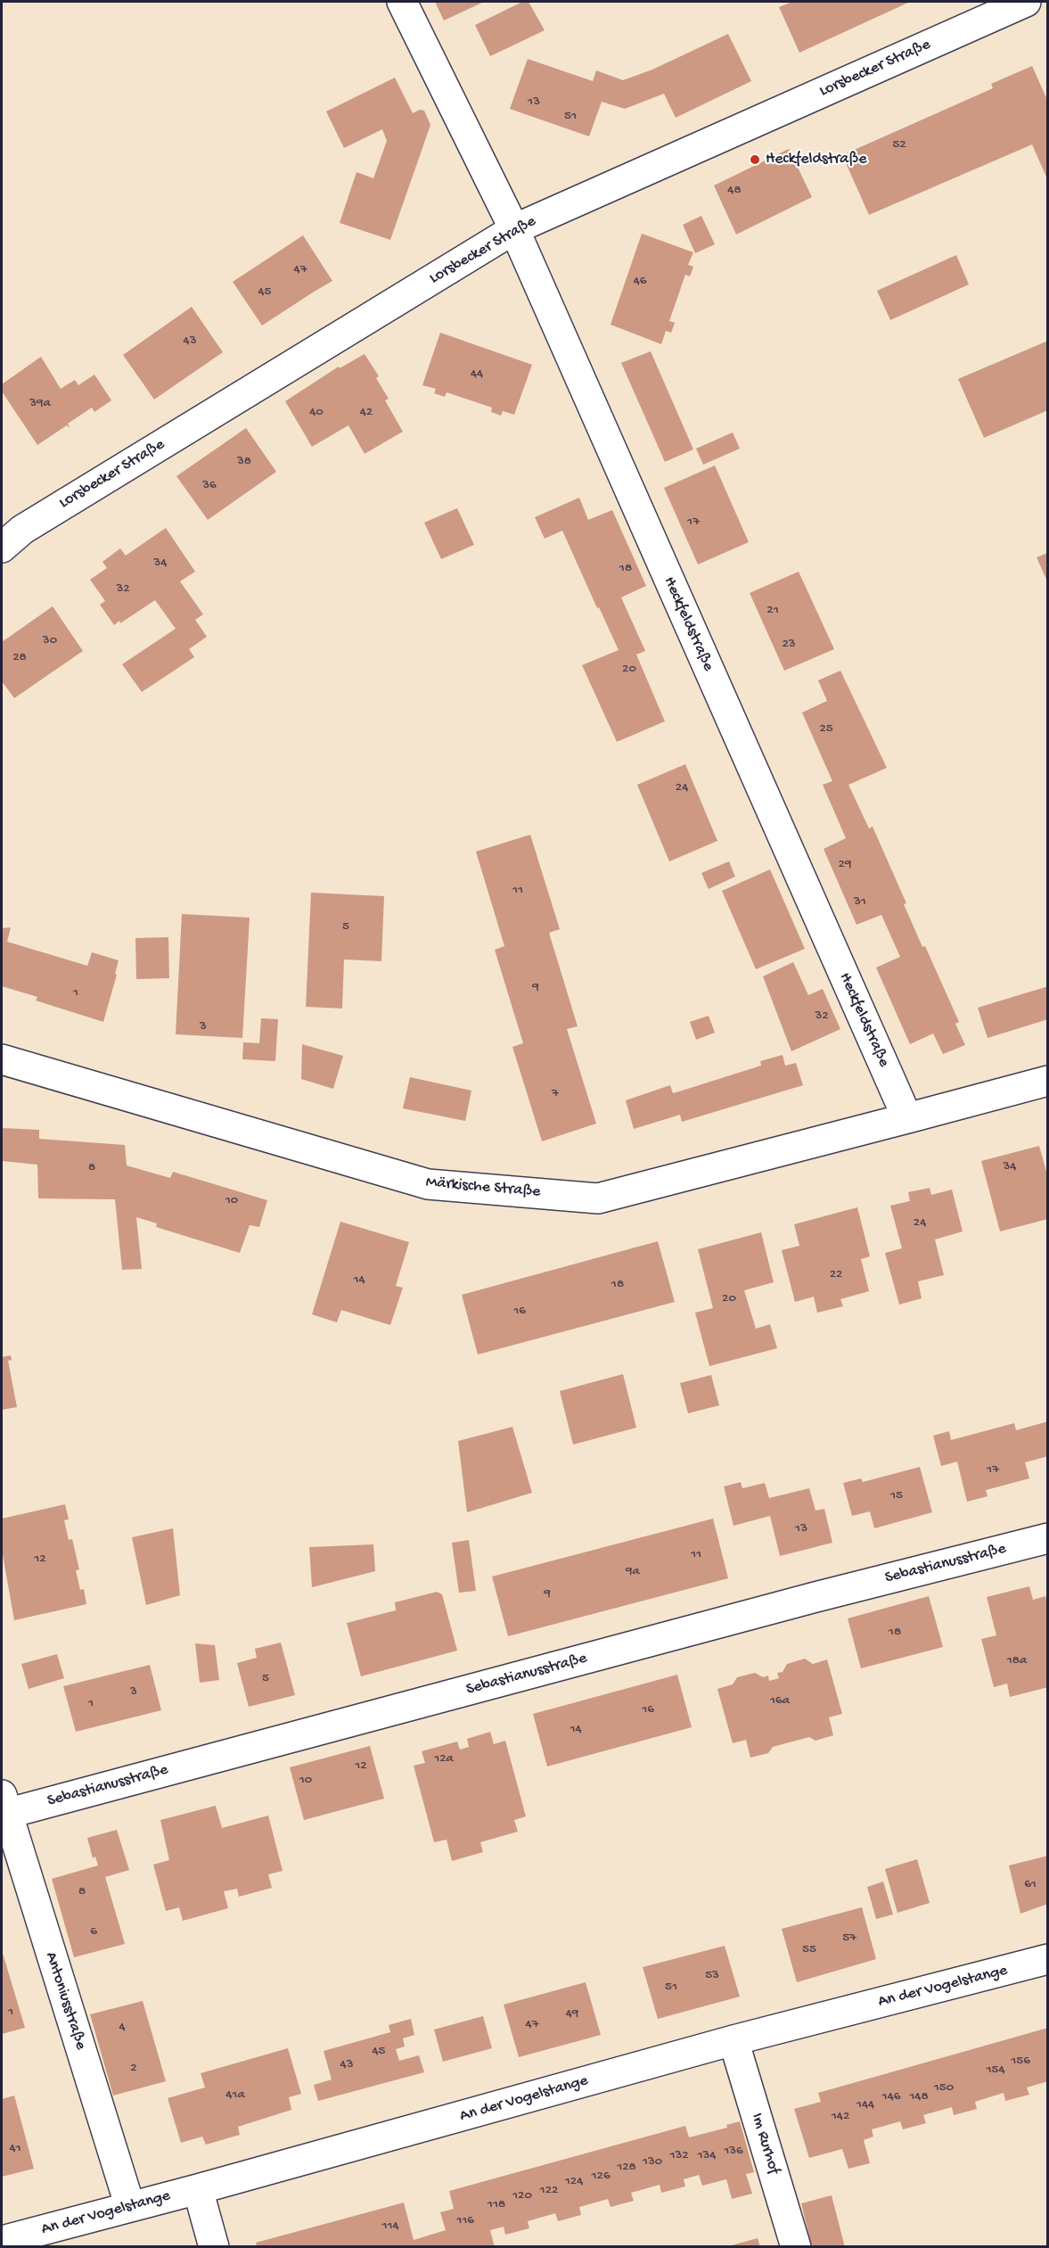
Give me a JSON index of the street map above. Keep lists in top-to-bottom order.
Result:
{
  "streets": {
    "street": [
      "Lorsbecker Straße",
      "Heckfeldstraße",
      "Märkische Straße",
      "Sebastianusstraße",
      "An der Vogelstange",
      "Antoniusstraße",
      "Im Rurhof"
    ]
  },
  "crossings": [
    ["Lorsbecker Straße", "Heckfeldstraße"],
    ["Heckfeldstraße", "Märkische Straße"],
    ["Sebastianusstraße", "Antoniusstraße"],
    ["An der Vogelstange", "Antoniusstraße"],
    ["An der Vogelstange", "Im Rurhof"]
  ],
  "places": ["Heckfeldstraße"],
  "house_numbers": [
    "13",
    "51",
    "52",
    "48",
    "47",
    "46",
    "45",
    "43",
    "44",
    "39a",
    "40",
    "42",
    "38",
    "36",
    "17",
    "34",
    "18",
    "32",
    "21",
    "30",
    "23",
    "28",
    "20",
    "25",
    "24",
    "29",
    "11",
    "31",
    "5",
    "9",
    "1",
    "32",
    "3",
    "7",
    "34",
    "8",
    "10",
    "24",
    "22",
    "14",
    "18",
    "20",
    "16",
    "17",
    "15",
    "13",
    "11",
    "12",
    "9a",
    "9",
    "18",
    "18a",
    "5",
    "3",
    "16a",
    "1",
    "16",
    "14",
    "12a",
    "12",
    "10",
    "61",
    "8",
    "6",
    "57",
    "55",
    "53",
    "51",
    "1",
    "49",
    "47",
    "4",
    "45",
    "156",
    "43",
    "2",
    "154",
    "150",
    "41a",
    "146",
    "148",
    "144",
    "142",
    "41",
    "136",
    "132",
    "134",
    "130",
    "128",
    "126",
    "124",
    "122",
    "120",
    "118",
    "116",
    "114"
  ]
}
